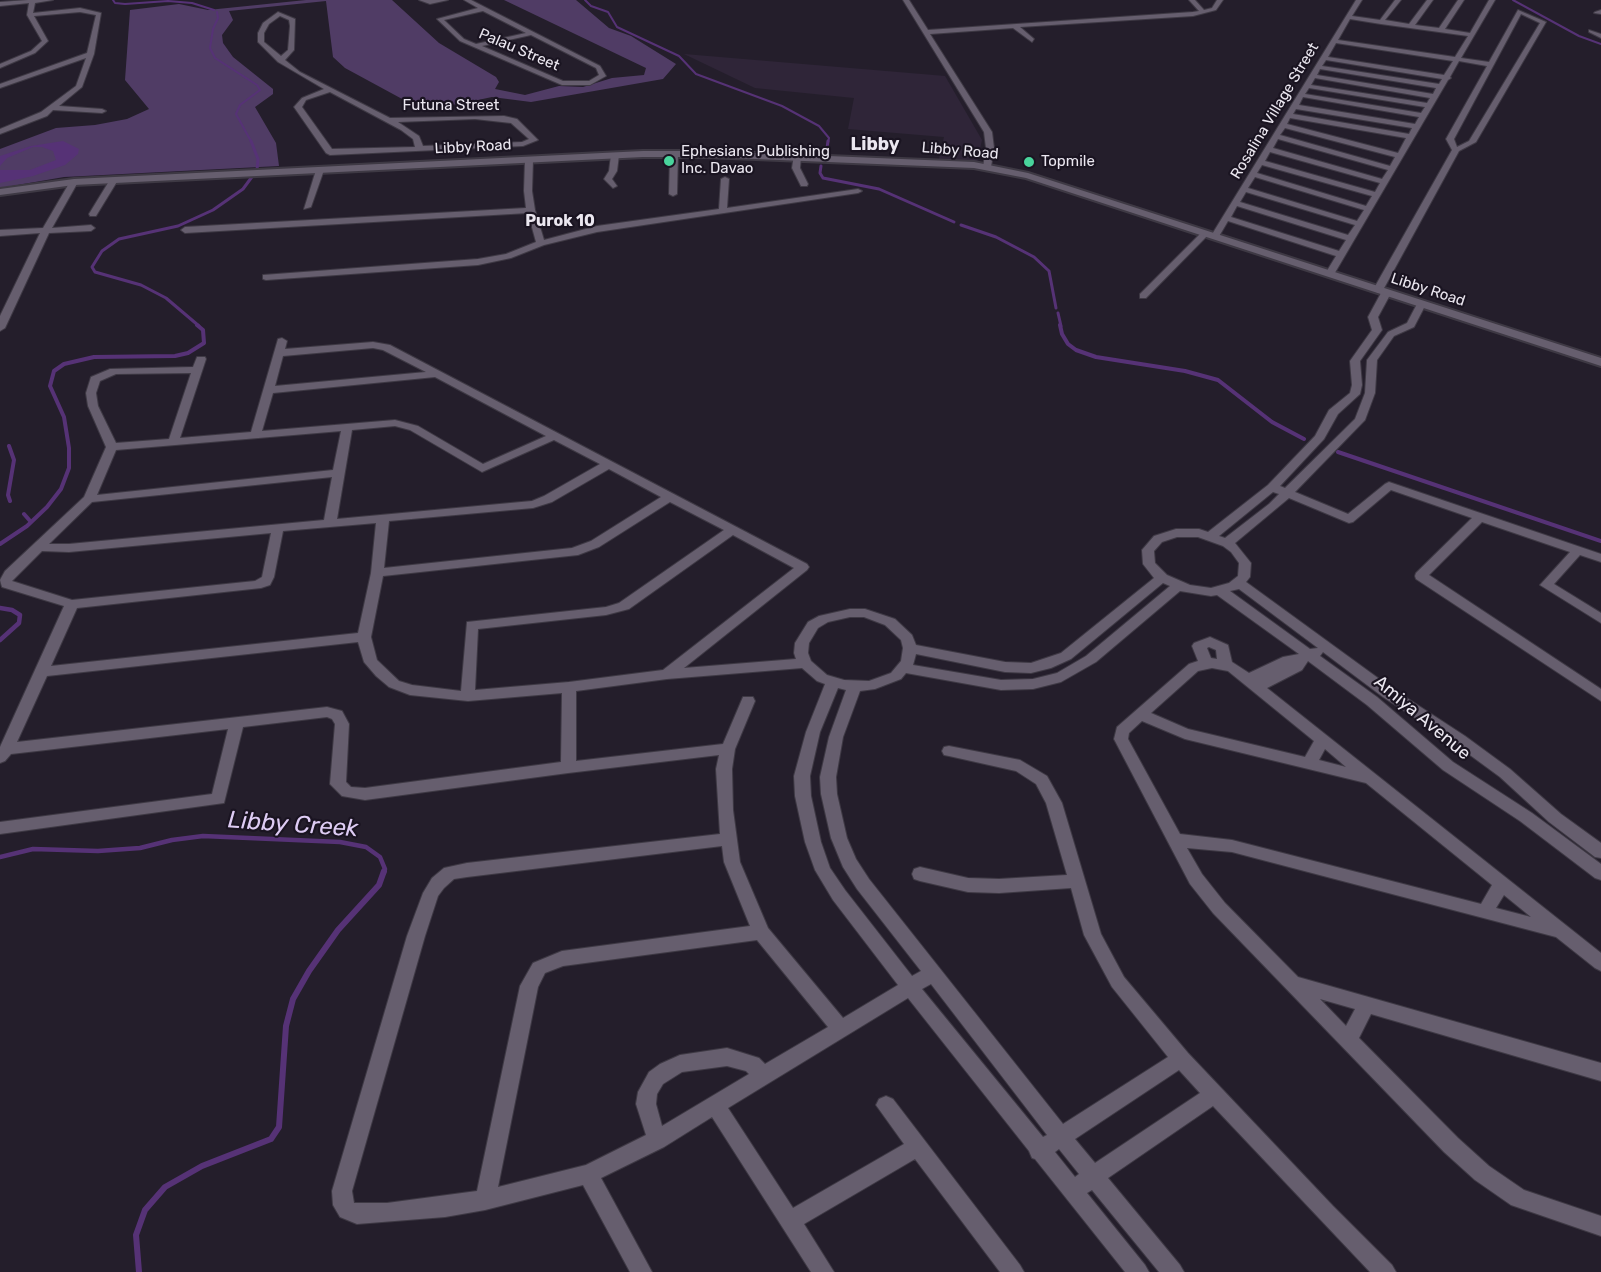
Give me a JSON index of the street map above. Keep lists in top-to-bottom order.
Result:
{
  "streets": {
    "main road": ["Libby Road"],
    "street": [
      "Palau Street",
      "Futuna Street",
      "Rosalina Village Street",
      "Amiya Avenue"
    ]
  },
  "crossings": [
    ["Rosalina Village Street", "Libby Road"]
  ],
  "districts": ["Libby", "Purok 10"],
  "water": ["Libby Creek"],
  "places": ["Ephesians Publishing Inc. Davao", "Topmile"]
}
